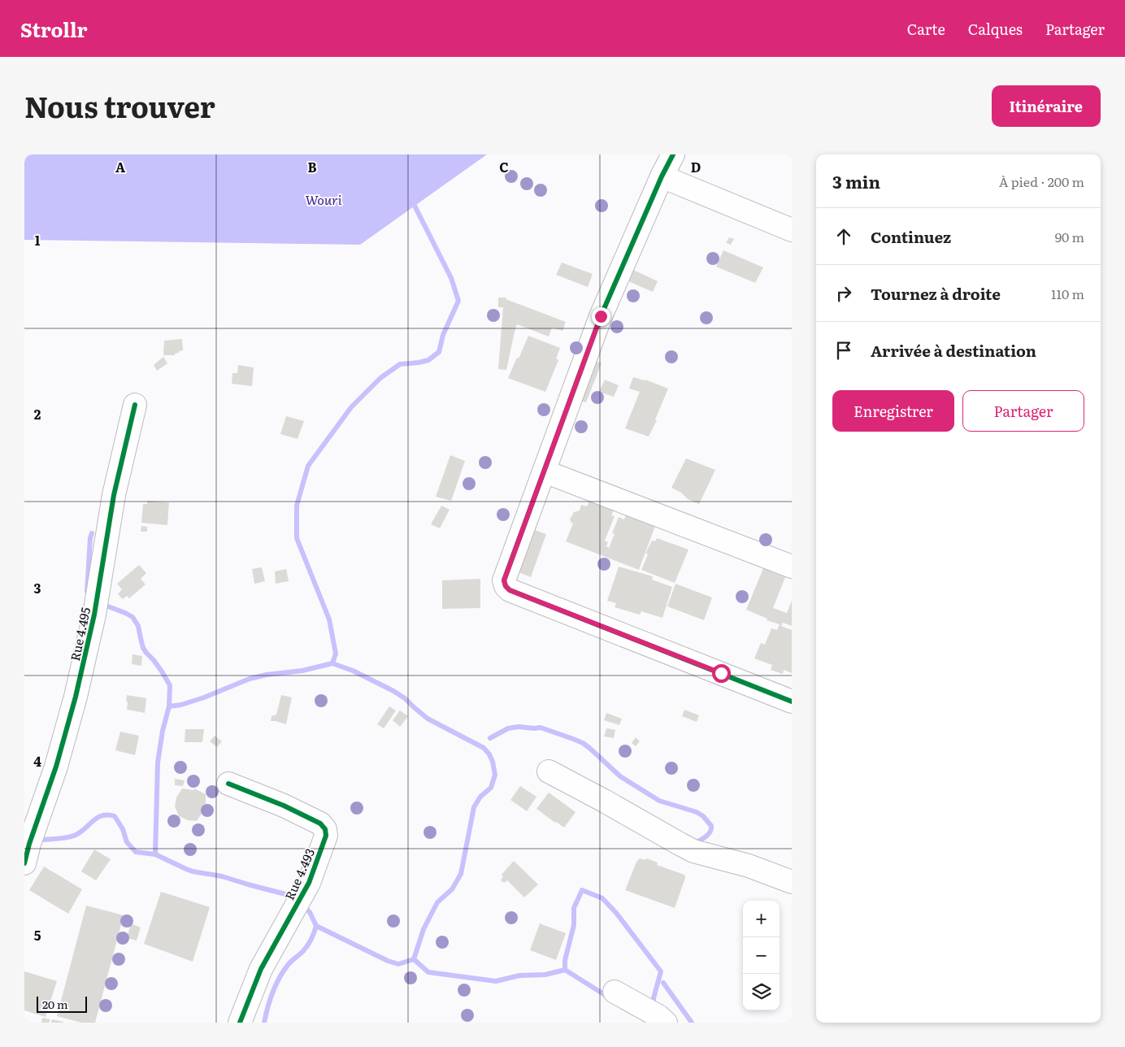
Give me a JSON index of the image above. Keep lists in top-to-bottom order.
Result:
{
  "streets": {
    "street": ["Rue 4.495", "Rue 4.493"]
  },
  "water": ["Wouri"],
  "scale_bar": "20 m",
  "page": {
    "header": "Strollr",
    "nav": ["Carte", "Calques", "Partager"],
    "title": "Nous trouver",
    "buttons": [
      "Itinéraire",
      ["Enregistrer", "Partager"]
    ],
    "heading": ["3 min", "À pied · 200 m"],
    "list": [
      ["Continuez", "90 m"],
      ["Tournez à droite", "110 m"],
      "Arrivée à destination"
    ],
    "map_buttons": ["+", "−"],
    "scale": "20 m"
  },
  "grid": {
    "columns": [
      "A",
      "B",
      "C",
      "D"
    ],
    "rows": [
      "1",
      "2",
      "3",
      "4",
      "5"
    ]
  }
}
